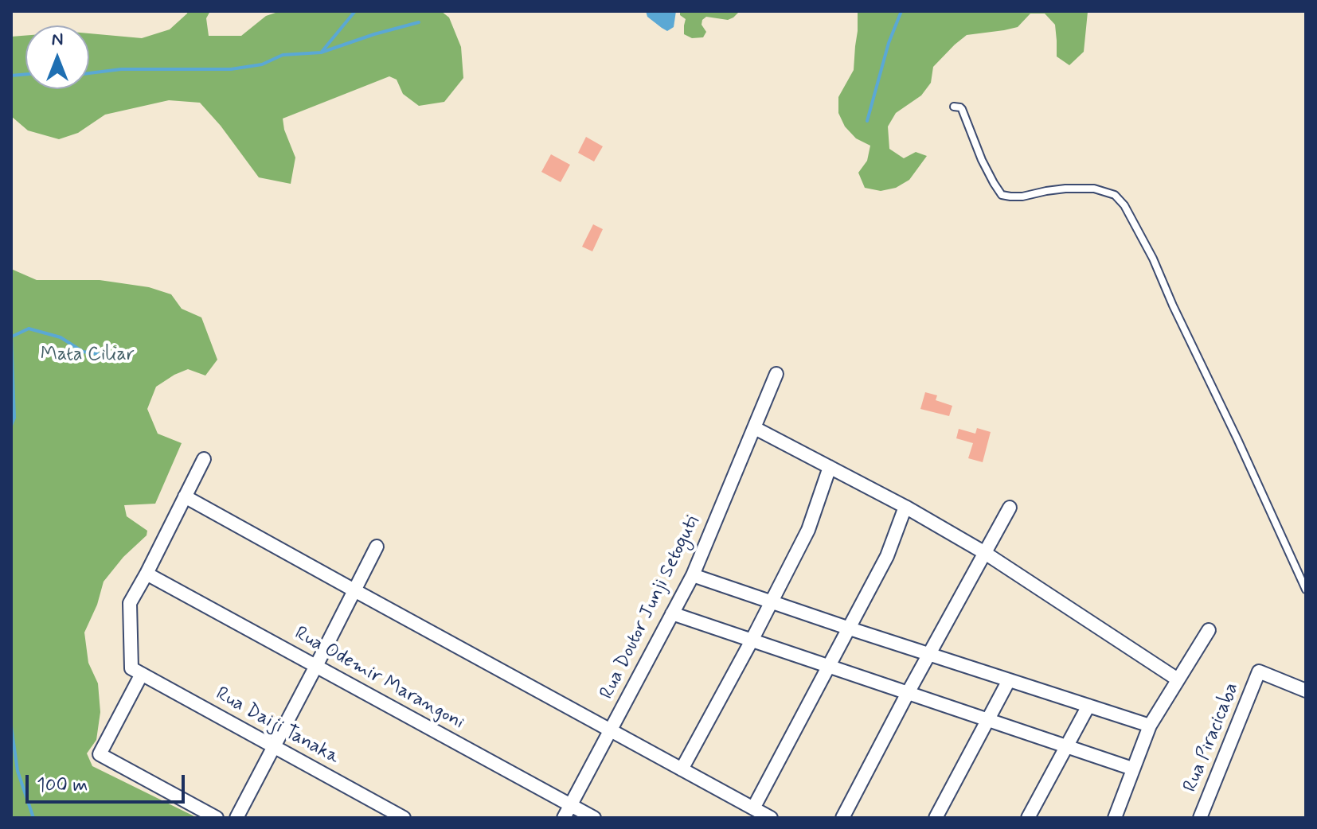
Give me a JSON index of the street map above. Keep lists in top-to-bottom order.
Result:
{
  "streets": {
    "street": [
      "Rua Doutor Junji Setoguti",
      "Rua Odemir Marangoni",
      "Rua Daiji Tanaka",
      "Rua Piracicaba"
    ]
  },
  "crossings": [
    ["Rua Doutor Junji Setoguti", "Rua Odemir Marangoni"]
  ],
  "parks": ["Mata Ciliar"],
  "scale_bar": "100 m",
  "north": "top"
}
